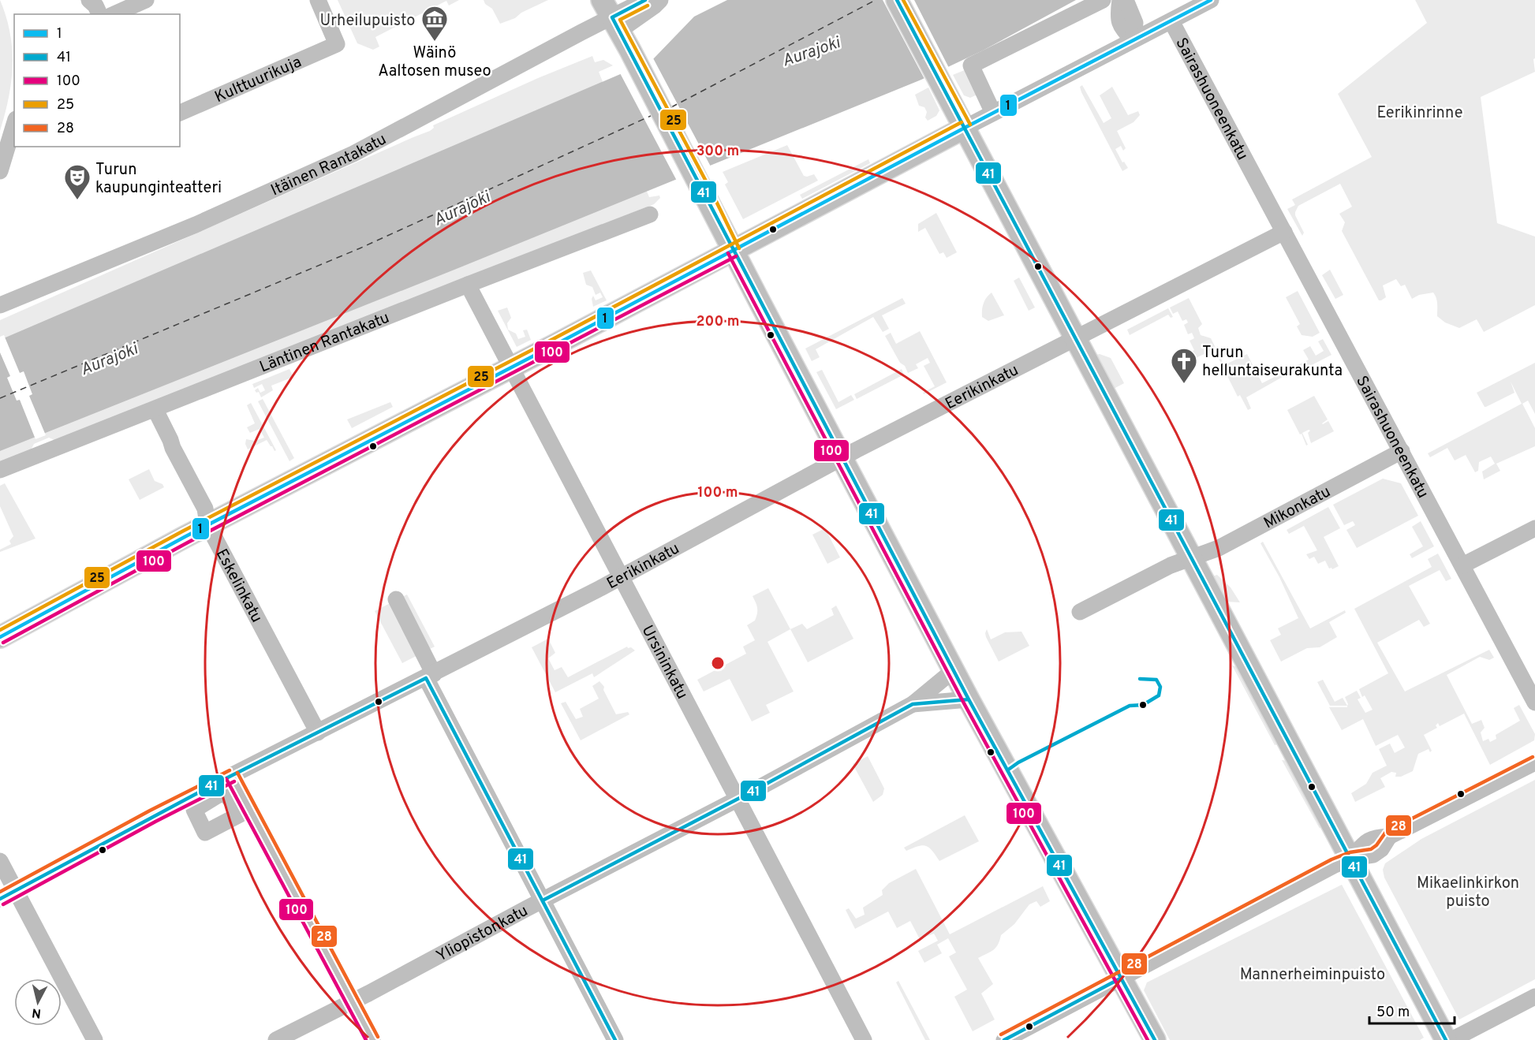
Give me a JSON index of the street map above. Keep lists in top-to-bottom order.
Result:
{
  "streets": {
    "street": [
      "Kulttuurikuja",
      "Sairashuoneenkatu",
      "Itäinen Rantakatu",
      "Läntinen Rantakatu",
      "Eerikinkatu",
      "Mikonkatu",
      "Eskelinkatu",
      "Ursininkatu",
      "Yliopistonkatu"
    ]
  },
  "crossings": [
    ["Sairashuoneenkatu", "Eerikinkatu"],
    ["Sairashuoneenkatu", "Mikonkatu"],
    ["Läntinen Rantakatu", "Eskelinkatu"],
    ["Läntinen Rantakatu", "Ursininkatu"],
    ["Eerikinkatu", "Eskelinkatu"],
    ["Eerikinkatu", "Ursininkatu"],
    ["Ursininkatu", "Yliopistonkatu"]
  ],
  "water": ["Aurajoki"],
  "parks": [
    "Urheilupuisto",
    "Eerikinrinne",
    "Mikaelinkirkon puisto",
    "Mannerheiminpuisto"
  ],
  "places": {
    "museum": ["Wäinö Aaltosen museo"],
    "theatre": ["Turun kaupunginteatteri"],
    "church": ["Turun helluntaiseurakunta"]
  },
  "lines": [
    "transit line 1",
    "transit line 41",
    "transit line 25",
    "transit line 100",
    "transit line 28"
  ],
  "legend": [
    "1",
    "41",
    "100",
    "25",
    "28"
  ],
  "scale_bar": "50 m",
  "north": "bottom",
  "rings": ["300 m", "200 m", "100 m"]
}
